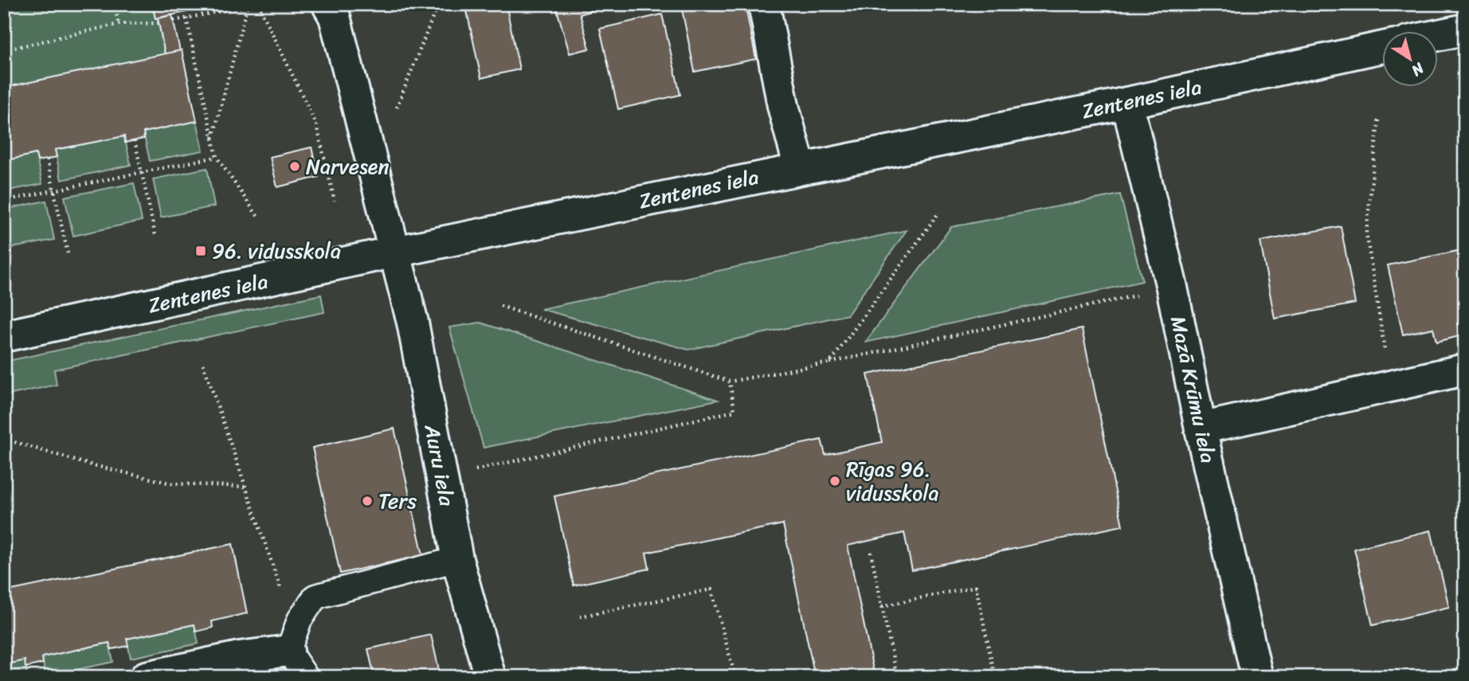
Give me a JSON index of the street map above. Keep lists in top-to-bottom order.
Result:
{
  "streets": {
    "street": ["Zentenes iela", "Mazā Krūmu iela", "Auru iela"]
  },
  "crossings": [
    ["Zentenes iela", "Mazā Krūmu iela"],
    ["Zentenes iela", "Auru iela"]
  ],
  "places": {
    "other": ["Narvesen", "Rīgas 96. vidusskola", "Ters"],
    "transit": ["96. vidusskola"]
  },
  "north": "bottom right"
}
